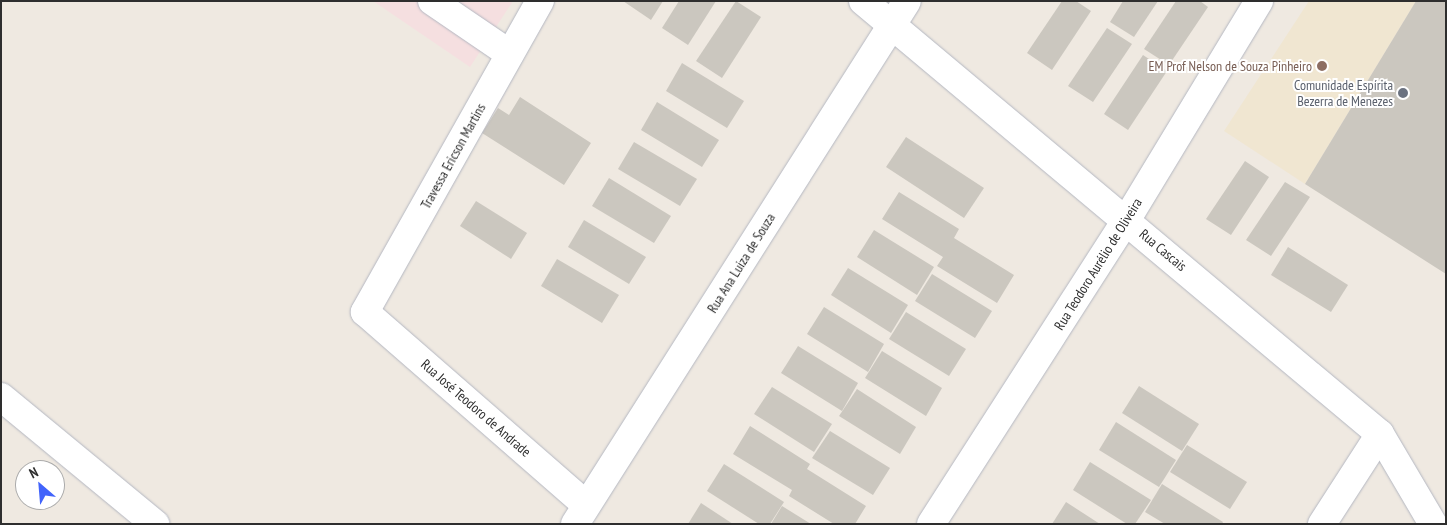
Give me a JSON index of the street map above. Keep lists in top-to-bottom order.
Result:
{
  "streets": {
    "street": [
      "Travessa Ericson Martins",
      "Rua Cascais",
      "Rua Ana Luiza de Souza",
      "Rua Teodoro Aurélio de Oliveira",
      "Rua José Teodoro de Andrade"
    ]
  },
  "crossings": [
    ["Travessa Ericson Martins", "Rua José Teodoro de Andrade"],
    ["Rua Cascais", "Rua Ana Luiza de Souza"],
    ["Rua Cascais", "Rua Teodoro Aurélio de Oliveira"],
    ["Rua Ana Luiza de Souza", "Rua José Teodoro de Andrade"]
  ],
  "places": ["EM Prof Nelson de Souza Pinheiro", "Comunidade Espírita Bezerra de Menezes"],
  "north": "top left"
}
